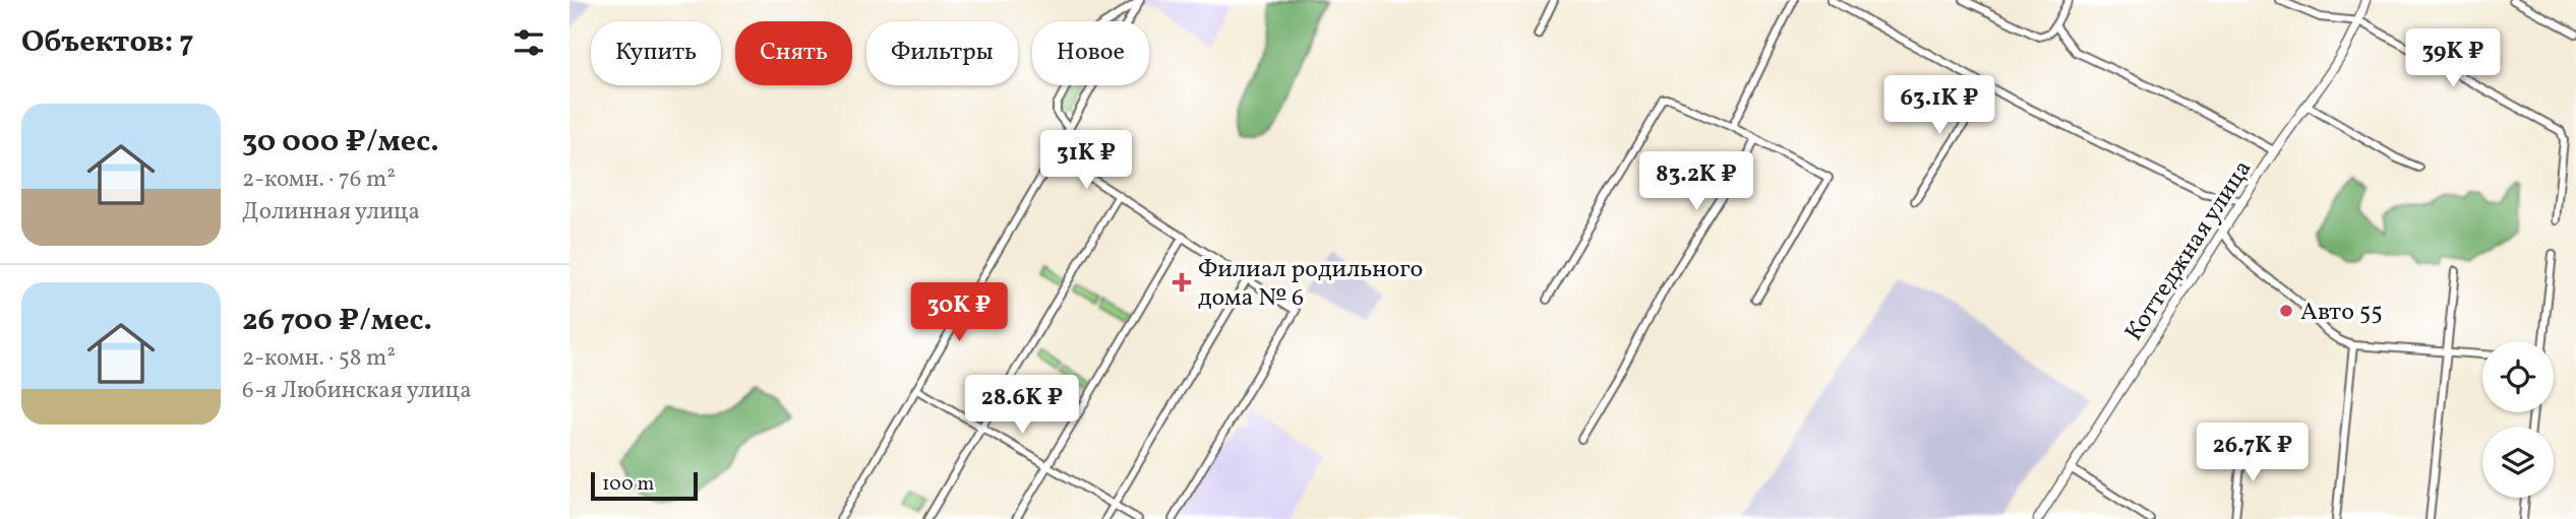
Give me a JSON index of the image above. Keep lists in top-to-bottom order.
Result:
{
  "streets": {
    "street": ["Коттеджная улица"]
  },
  "places": {
    "health": ["Филиал родильного дома № 6"],
    "other": ["Авто 55"]
  },
  "scale_bar": "100 m",
  "page": {
    "heading": "Объектов: 7",
    "chip": [
      "Купить",
      "Снять",
      "Фильтры",
      "Новое"
    ],
    "price": [
      "39K ₽",
      "63.1K ₽",
      "31K ₽",
      "83.2K ₽",
      "30K ₽",
      "28.6K ₽",
      "26.7K ₽"
    ],
    "list": [
      {
        "name": "30 000 ₽/мес.",
        "note": "2-комн. · 76 m² · Долинная улица"
      },
      {
        "name": "26 700 ₽/мес.",
        "note": "2-комн. · 58 m² · 6-я Любинская улица"
      }
    ],
    "scale": "100 m"
  }
}
